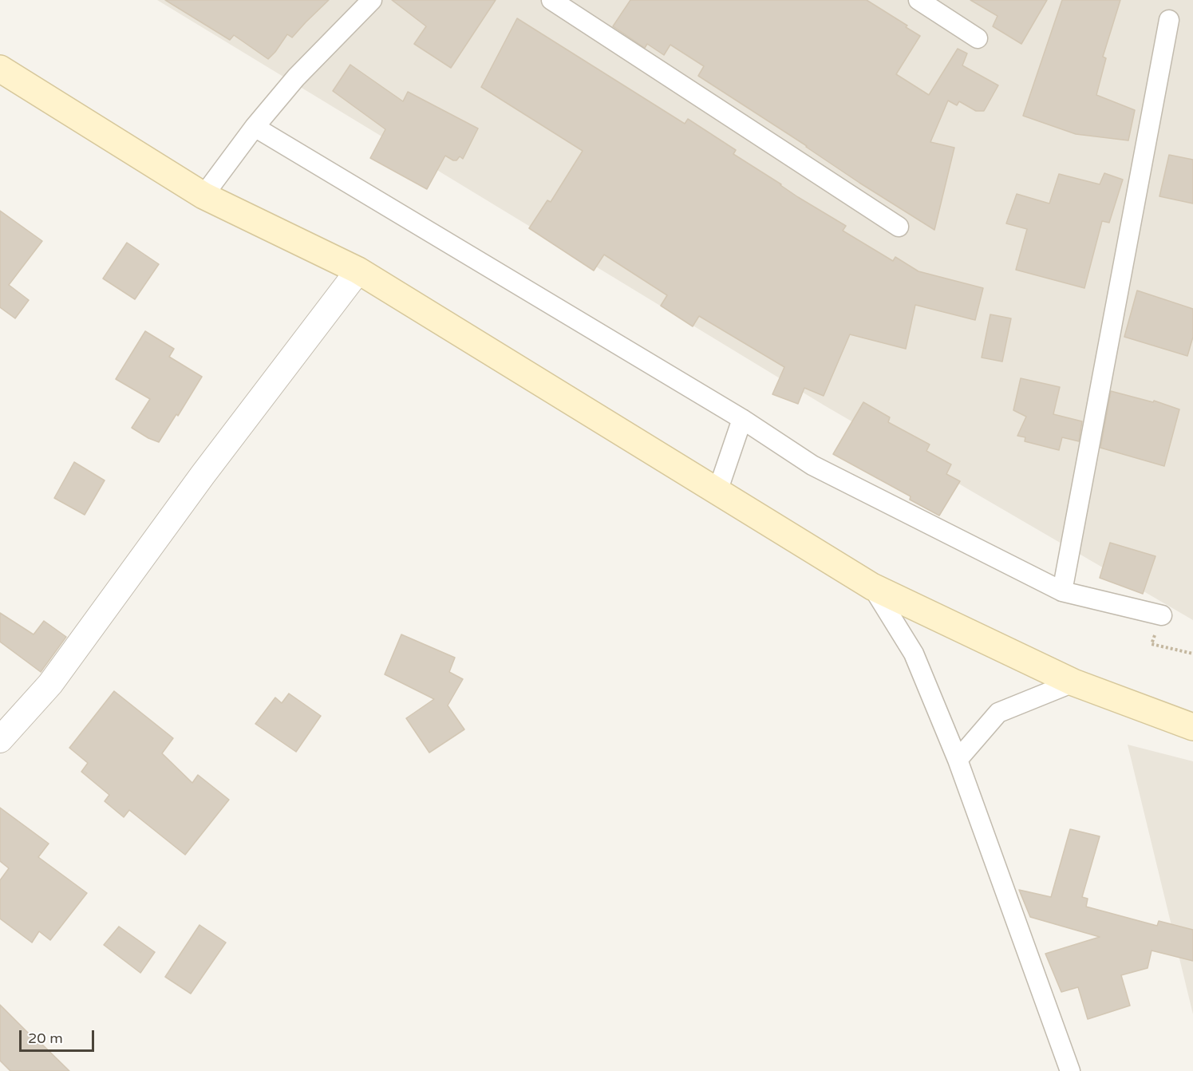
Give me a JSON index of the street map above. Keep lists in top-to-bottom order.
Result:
{
  "scale_bar": "20 m"
}
